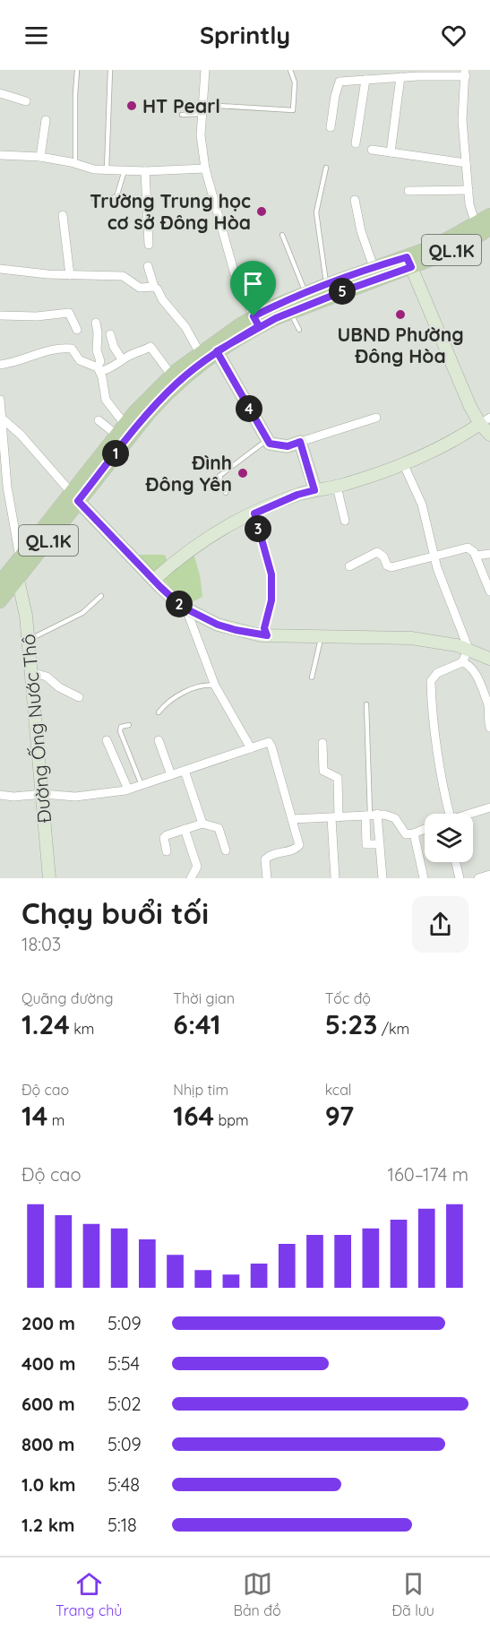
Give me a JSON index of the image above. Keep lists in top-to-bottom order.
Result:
{
  "streets": {
    "main road": ["QL.1K"],
    "street": ["Đường Ống Nước Thô"]
  },
  "crossings": [
    ["QL.1K", "Đường Ống Nước Thô"]
  ],
  "places": [
    "HT Pearl",
    "Trường Trung học cơ sở Đông Hòa",
    "UBND Phường Đông Hòa",
    "Đình Đông Yên"
  ],
  "page": {
    "header": "Sprintly",
    "pins": [
      "5",
      "4",
      "1",
      "3",
      "2"
    ],
    "heading": ["Chạy buổi tối", "18:03"],
    "stats": [
      ["Quãng đường", "1.24 km"],
      ["Thời gian", "6:41"],
      ["Tốc độ", "5:23 /km"],
      ["Độ cao", "14 m"],
      ["Nhịp tim", "164 bpm"],
      ["kcal", "97"]
    ],
    "chart": ["Độ cao", "160–174 m"],
    "list": [
      {
        "name": "200 m",
        "note": "5:09"
      },
      {
        "name": "400 m",
        "note": "5:54"
      },
      {
        "name": "600 m",
        "note": "5:02"
      },
      {
        "name": "800 m",
        "note": "5:09"
      },
      {
        "name": "1.0 km",
        "note": "5:48"
      },
      {
        "name": "1.2 km",
        "note": "5:18"
      }
    ],
    "tabs": ["Trang chủ", "Bản đồ", "Đã lưu"]
  }
}
